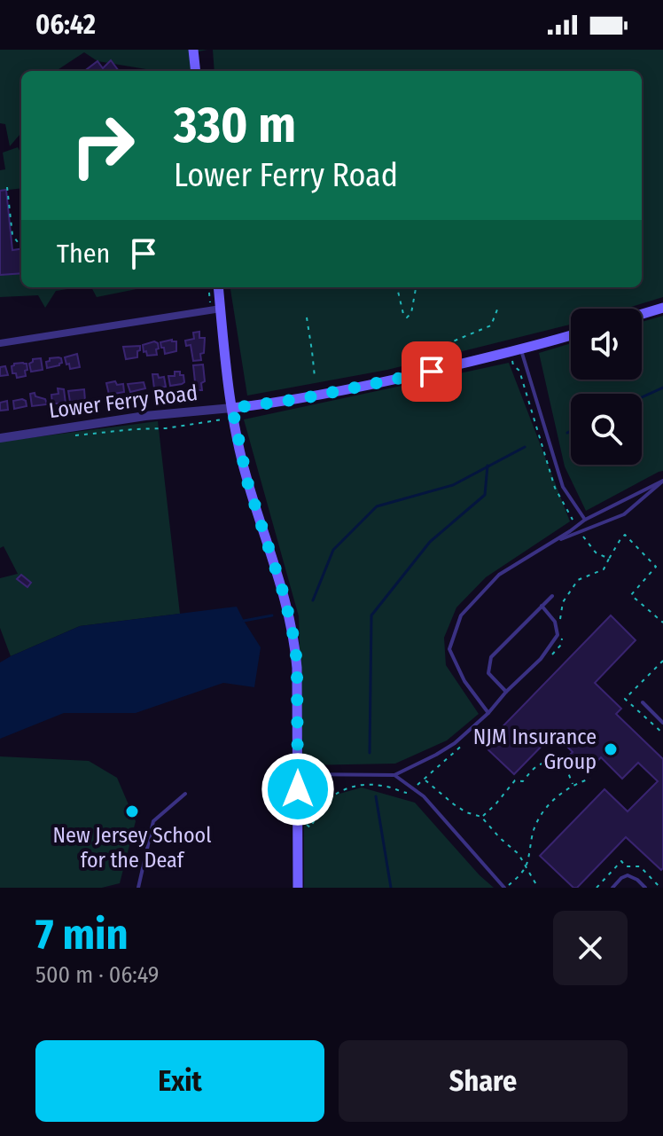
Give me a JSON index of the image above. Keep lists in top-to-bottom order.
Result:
{
  "streets": {
    "main road": ["Lower Ferry Road"]
  },
  "places": ["NJM Insurance Group", "New Jersey School for the Deaf"],
  "page": {
    "status": "06:42",
    "turn": ["330 m", "Lower Ferry Road"],
    "then": "Then",
    "heading": ["7 min", "500 m · 06:49"],
    "buttons": ["Exit", "Share"]
  }
}
